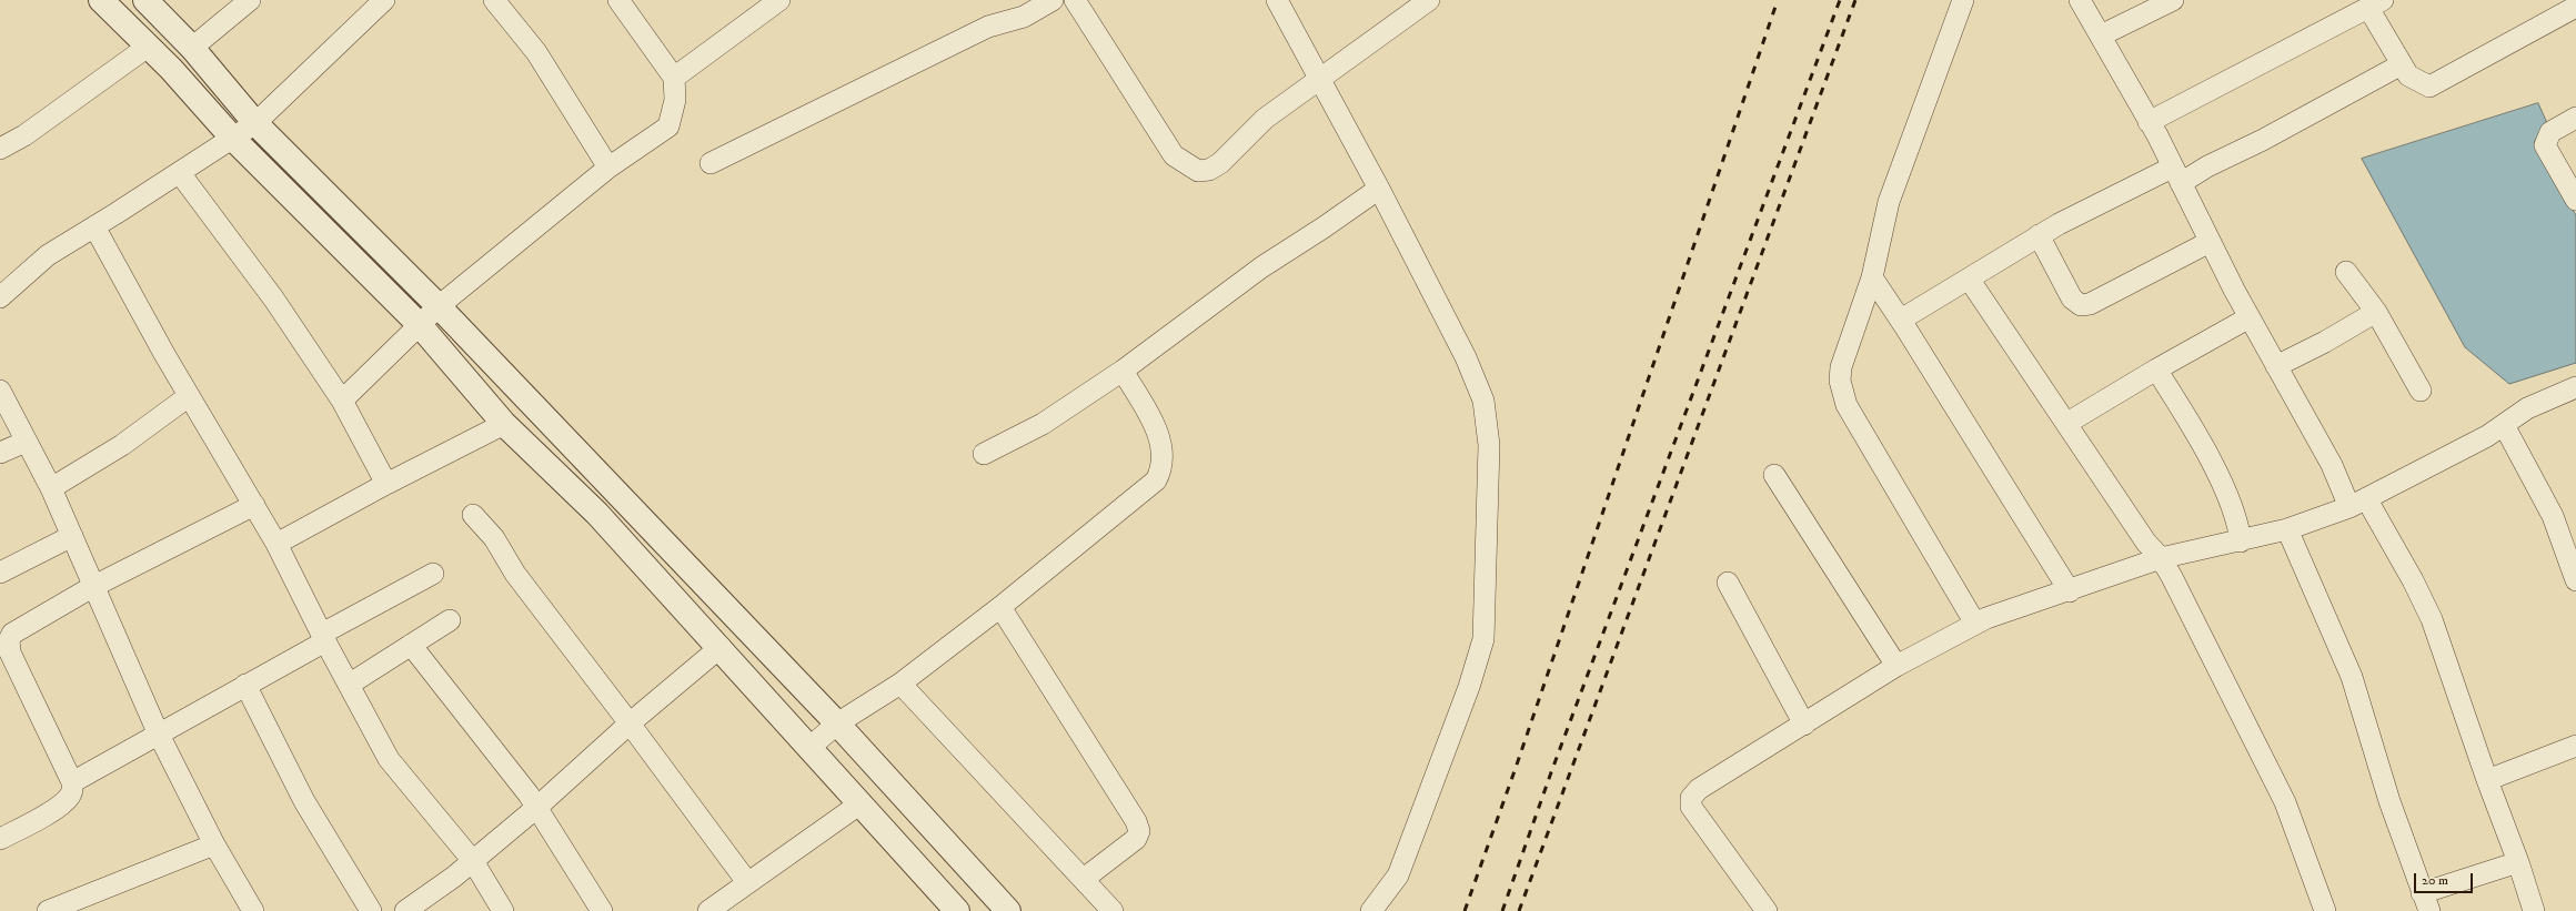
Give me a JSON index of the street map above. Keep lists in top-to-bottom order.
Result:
{
  "scale_bar": "20 m"
}
